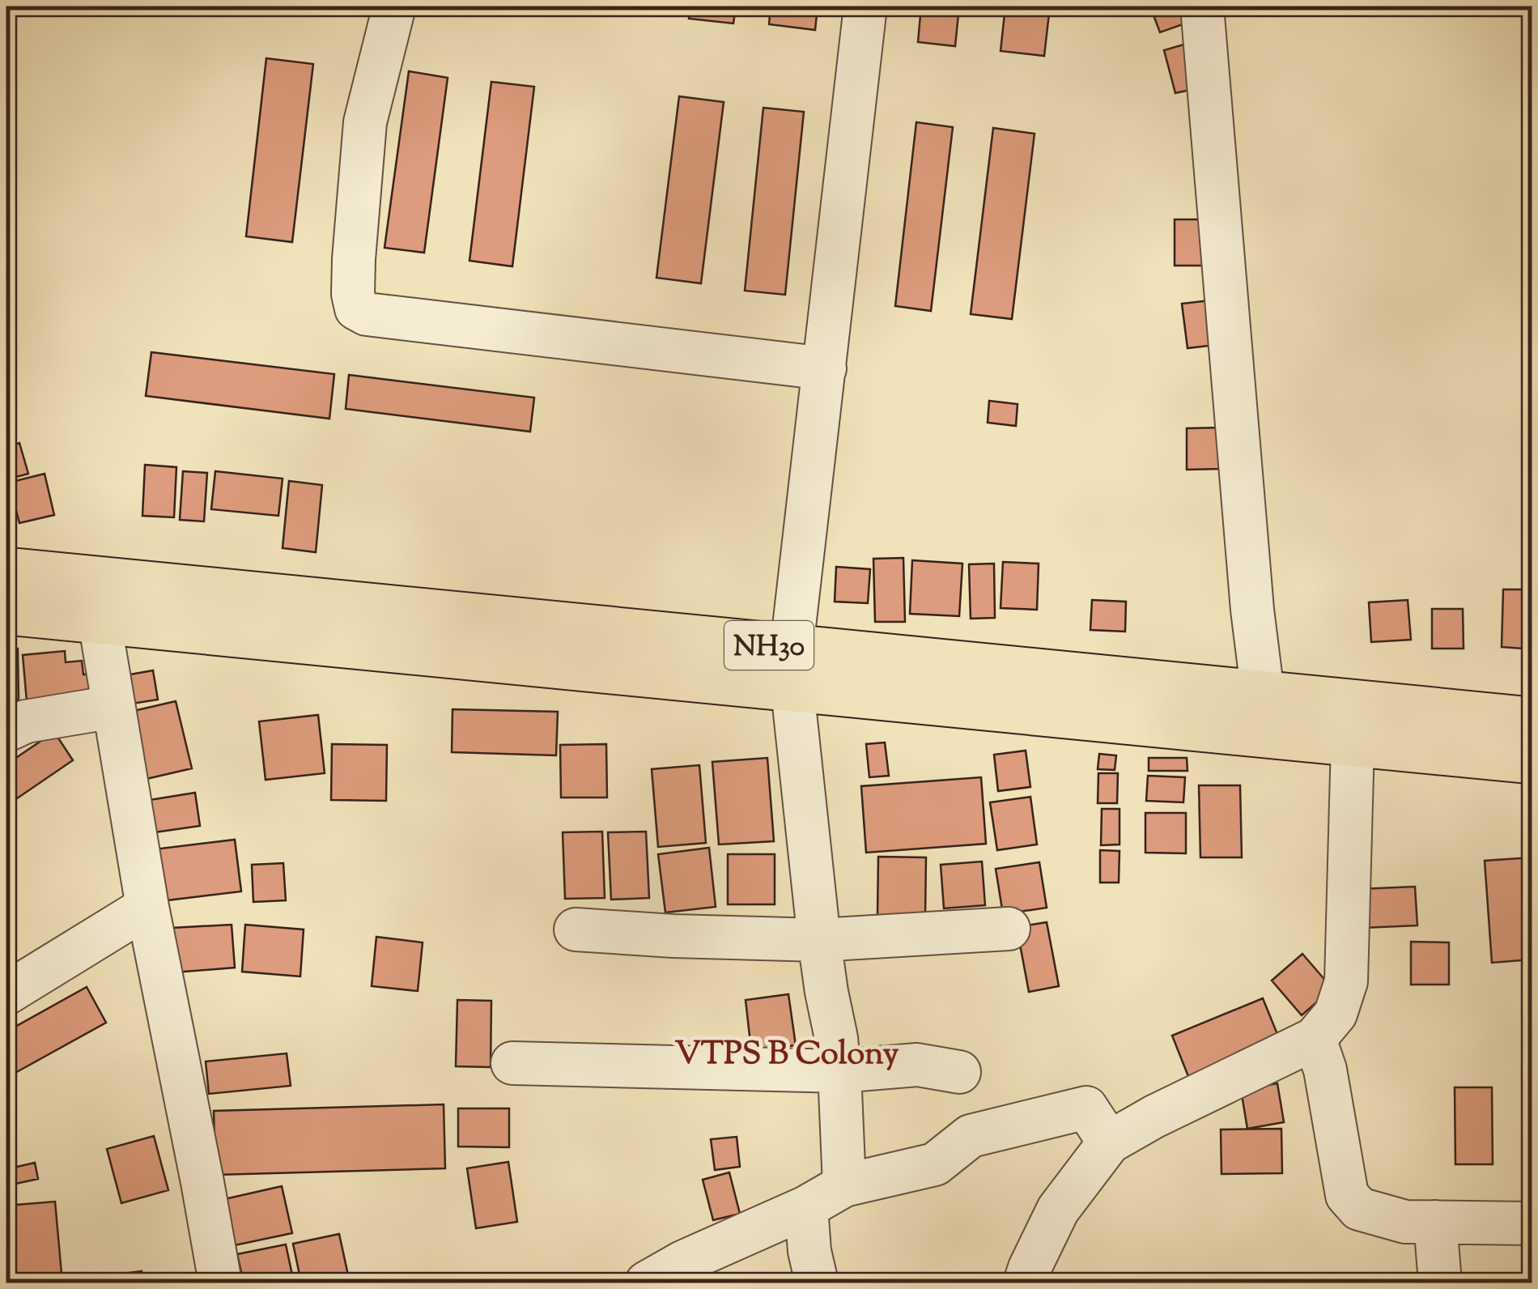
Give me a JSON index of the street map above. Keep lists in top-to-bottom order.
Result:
{
  "streets": {
    "highway": ["NH30"]
  },
  "districts": ["VTPS B Colony"]
}
